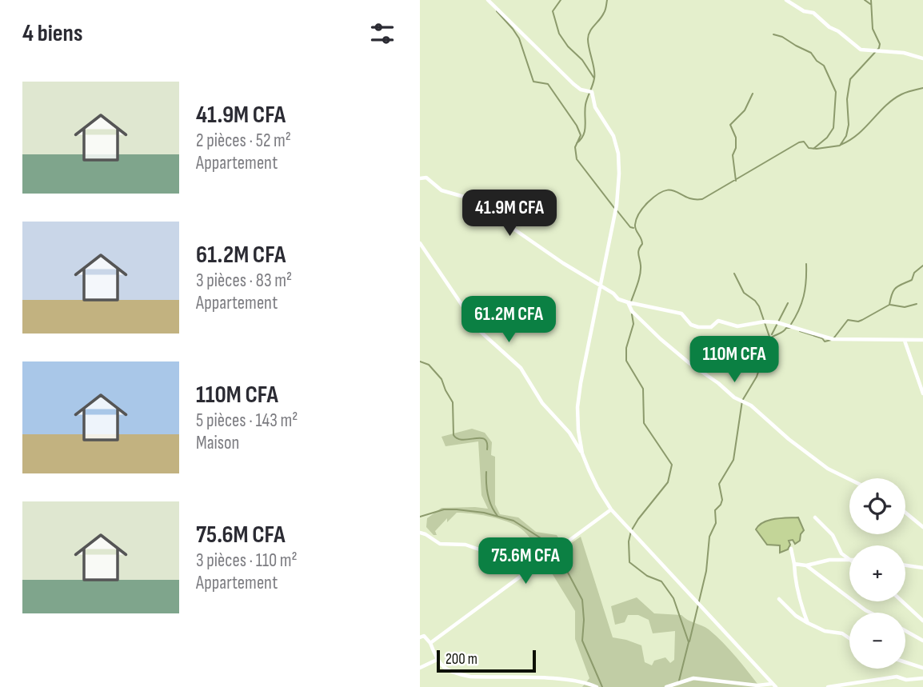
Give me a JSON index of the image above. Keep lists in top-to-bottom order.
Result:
{
  "scale_bar": "200 m",
  "page": {
    "heading": "4 biens",
    "list": [
      {
        "name": "41.9M CFA",
        "note": "2 pièces · 52 m² · Appartement"
      },
      {
        "name": "61.2M CFA",
        "note": "3 pièces · 83 m² · Appartement"
      },
      {
        "name": "110M CFA",
        "note": "5 pièces · 143 m² · Maison"
      },
      {
        "name": "75.6M CFA",
        "note": "3 pièces · 110 m² · Appartement"
      }
    ],
    "price": [
      "41.9M CFA",
      "61.2M CFA",
      "110M CFA",
      "75.6M CFA"
    ],
    "map_buttons": ["+", "−"],
    "scale": "200 m"
  }
}
